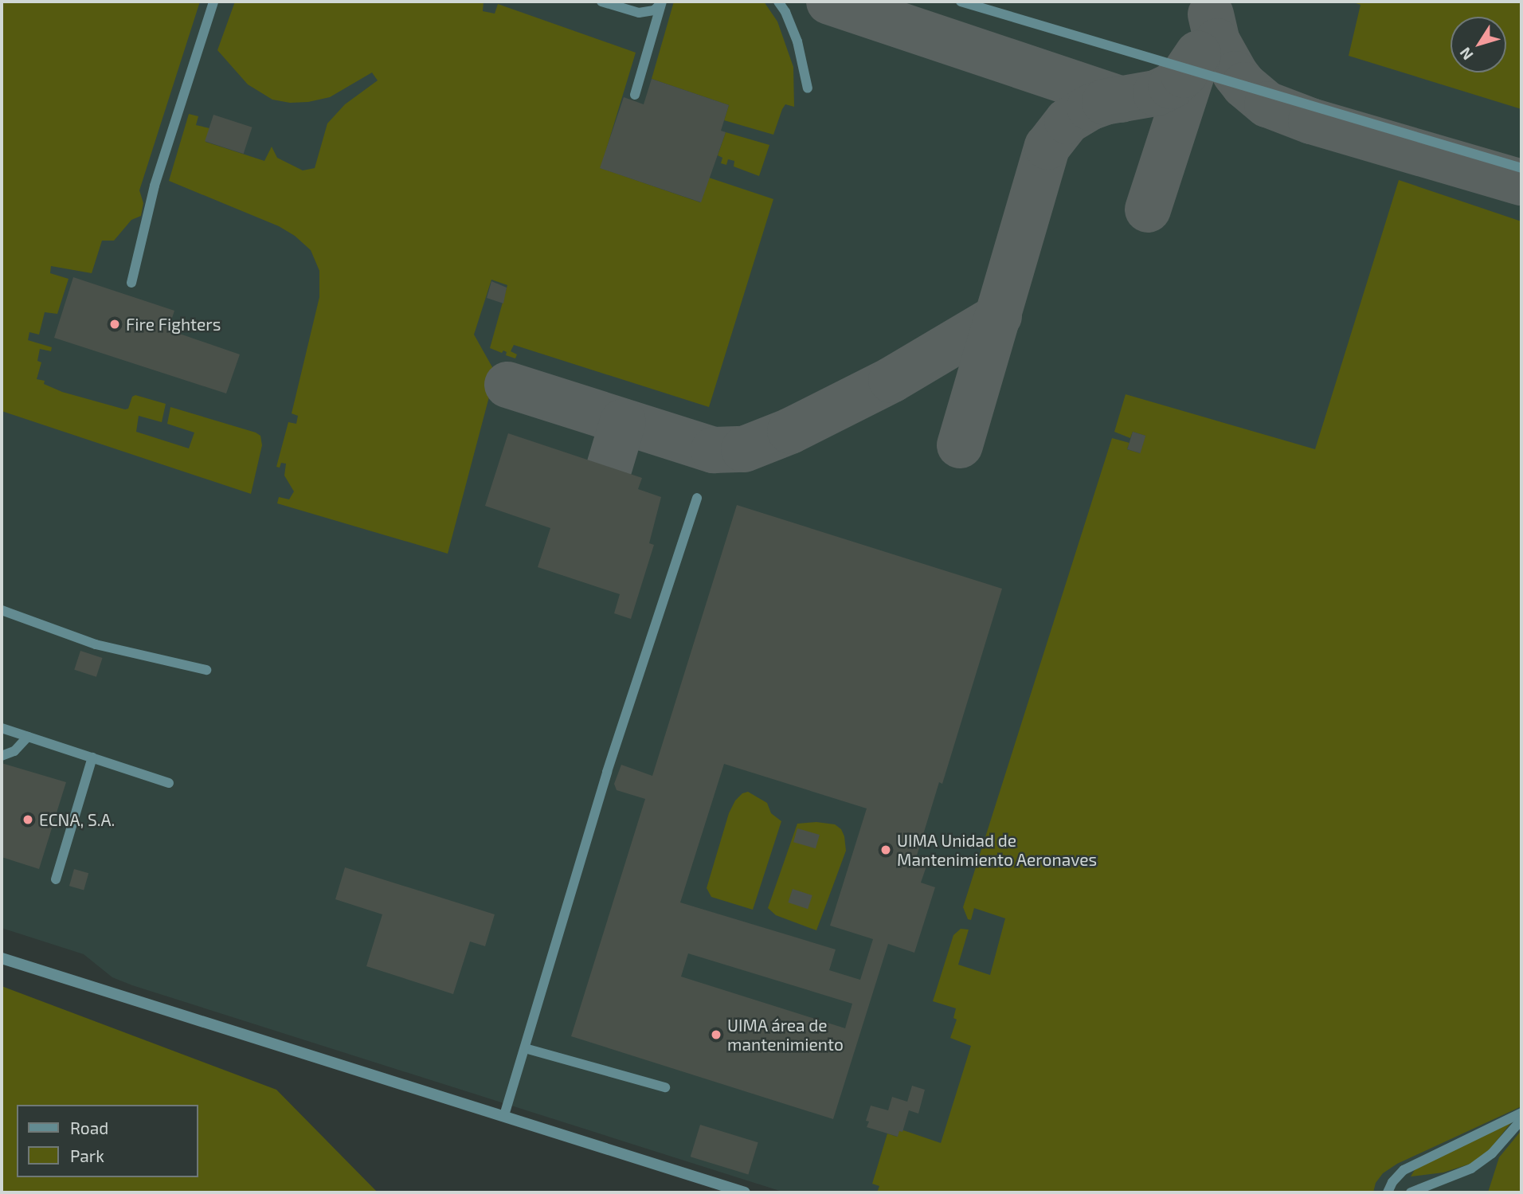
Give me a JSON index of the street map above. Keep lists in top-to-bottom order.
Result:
{
  "places": [
    "Fire Fighters",
    "ECNA, S.A.",
    "UIMA Unidad de Mantenimiento Aeronaves",
    "UIMA área de mantenimiento"
  ],
  "legend": ["Road", "Park"],
  "north": "bottom left"
}
